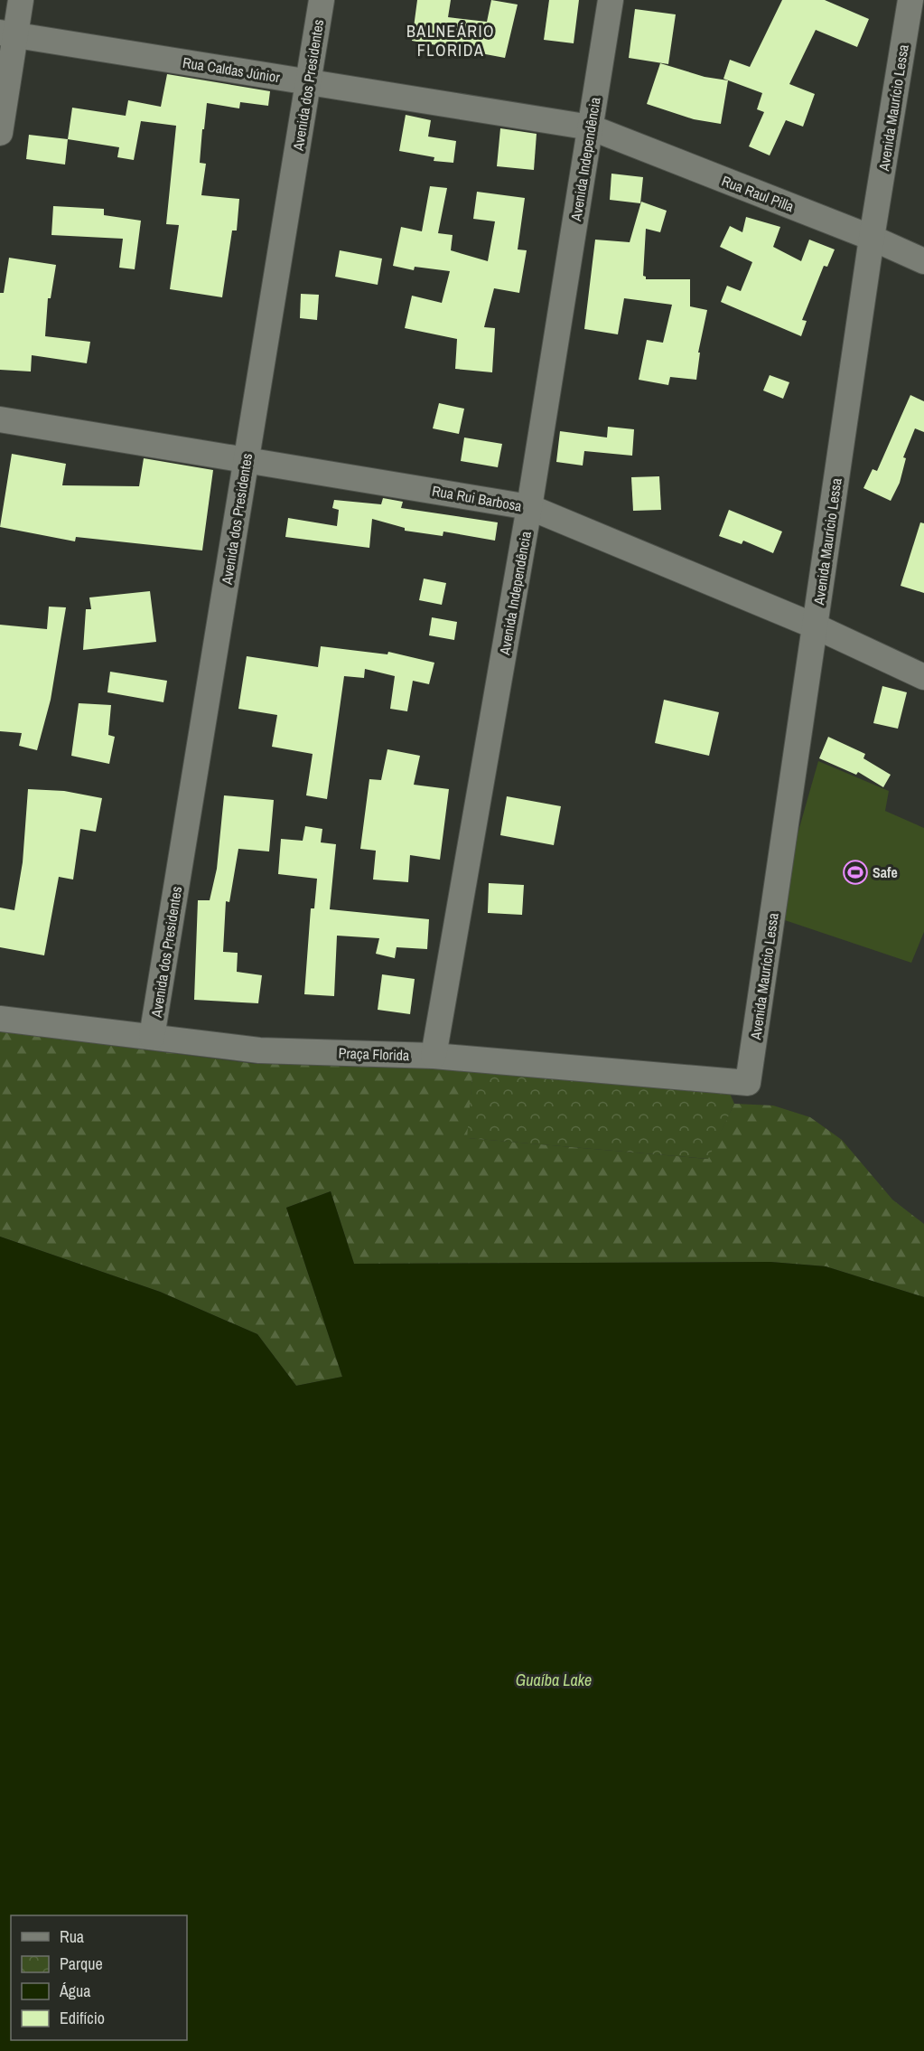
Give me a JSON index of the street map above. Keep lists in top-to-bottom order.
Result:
{
  "streets": {
    "street": [
      "Rua Caldas Júnior",
      "Avenida dos Presidentes",
      "Avenida Maurício Lessa",
      "Avenida Independência",
      "Rua Raul Pilla",
      "Rua Rui Barbosa",
      "Praça Florida"
    ]
  },
  "crossings": [
    ["Rua Caldas Júnior", "Avenida dos Presidentes"],
    ["Rua Caldas Júnior", "Avenida Independência"],
    ["Rua Caldas Júnior", "Rua Raul Pilla"],
    ["Avenida dos Presidentes", "Rua Rui Barbosa"],
    ["Avenida dos Presidentes", "Praça Florida"],
    ["Avenida Maurício Lessa", "Rua Raul Pilla"],
    ["Avenida Maurício Lessa", "Rua Rui Barbosa"],
    ["Avenida Maurício Lessa", "Praça Florida"],
    ["Avenida Independência", "Rua Raul Pilla"],
    ["Avenida Independência", "Rua Rui Barbosa"],
    ["Avenida Independência", "Praça Florida"]
  ],
  "districts": ["BALNEÁRIO FLORIDA"],
  "water": ["Guaíba Lake"],
  "places": {
    "sports": ["Safe"]
  },
  "legend": [
    "Rua",
    "Parque",
    "Água",
    "Edifício"
  ]
}
